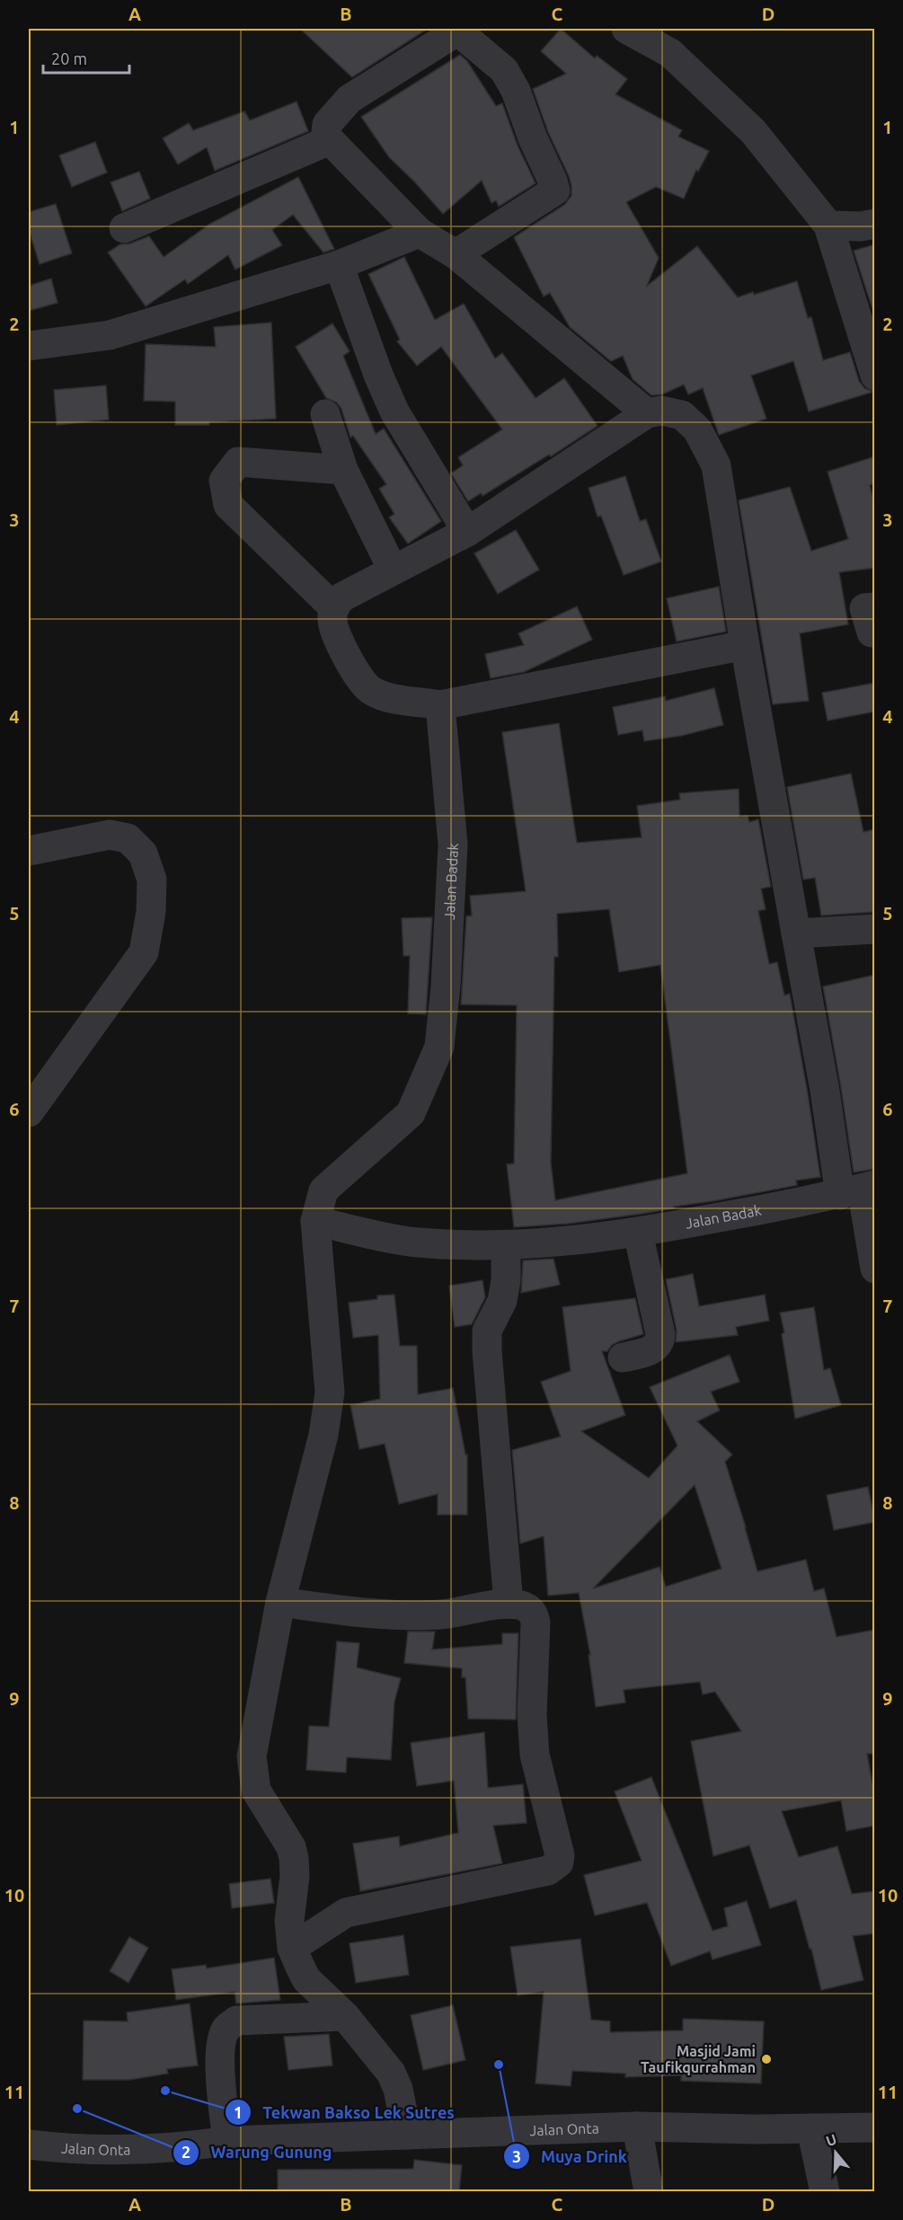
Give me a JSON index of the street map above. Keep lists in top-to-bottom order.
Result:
{
  "streets": {
    "street": ["Jalan Badak", "Jalan Onta"]
  },
  "places": [
    "Masjid Jami Taufikqurrahman",
    "Muya Drink",
    "Tekwan Bakso Lek Sutres",
    "Warung Gunung"
  ],
  "scale_bar": "20 m",
  "north": "top",
  "grid": {
    "columns": [
      "A",
      "B",
      "C",
      "D"
    ],
    "rows": [
      "1",
      "2",
      "3",
      "4",
      "5",
      "6",
      "7",
      "8",
      "9",
      "10",
      "11"
    ]
  }
}
